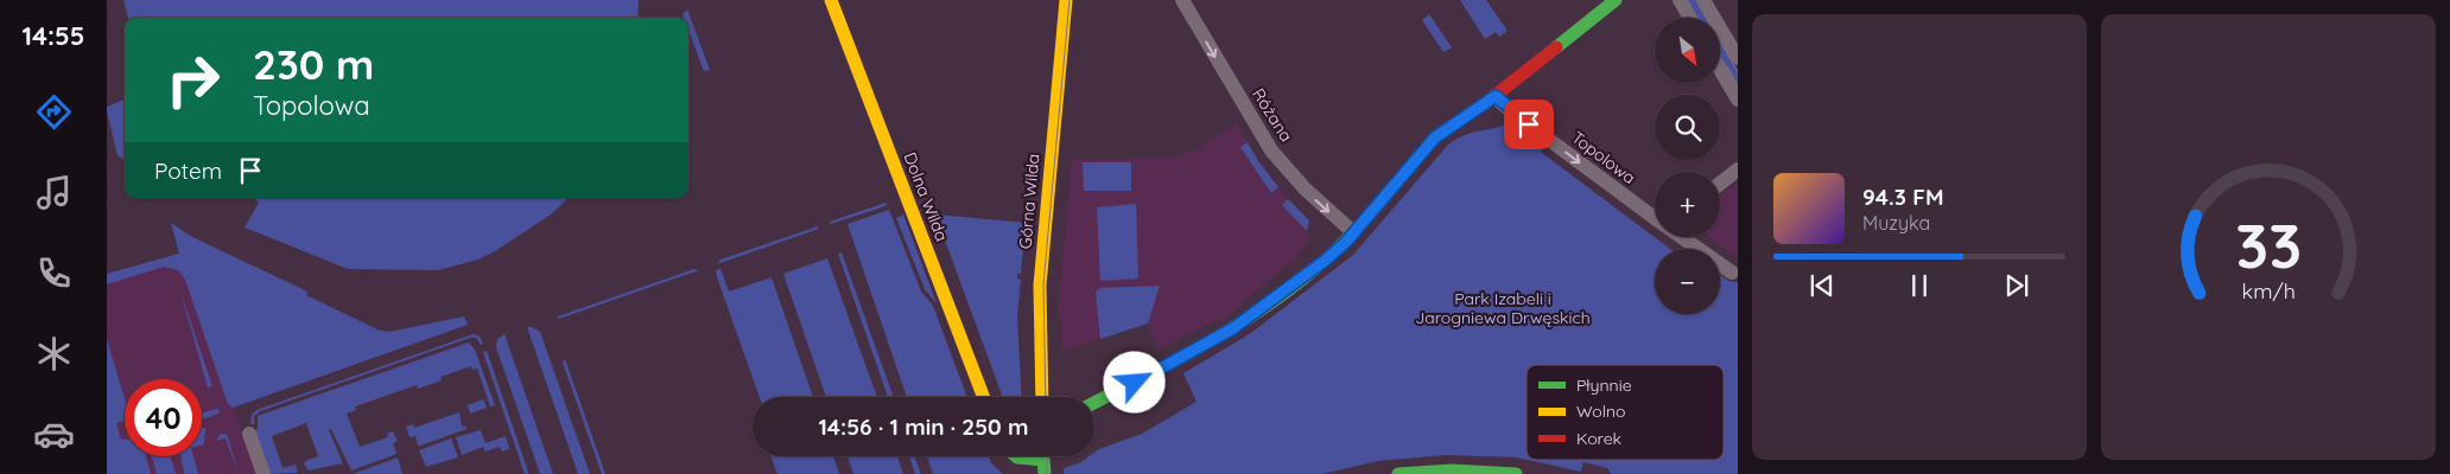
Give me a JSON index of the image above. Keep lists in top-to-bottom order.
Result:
{
  "streets": {
    "street": [
      "Różana",
      "Topolowa",
      "Dolna Wilda",
      "Górna Wilda"
    ]
  },
  "one_way": ["Różana", "Topolowa"],
  "parks": ["Park Izabeli i Jarogniewa Drwęskich"],
  "legend": ["Płynnie", "Wolno", "Korek"],
  "north": "bottom right",
  "page": {
    "tabs": "14:55",
    "map_buttons": ["+", "−"],
    "turn": ["230 m", "Topolowa"],
    "then": "Potem",
    "song": ["94.3 FM", "Muzyka"],
    "limit": "40",
    "trip": "14:56 · 1 min · 250 m",
    "gauge": ["33", "km/h"]
  }
}
